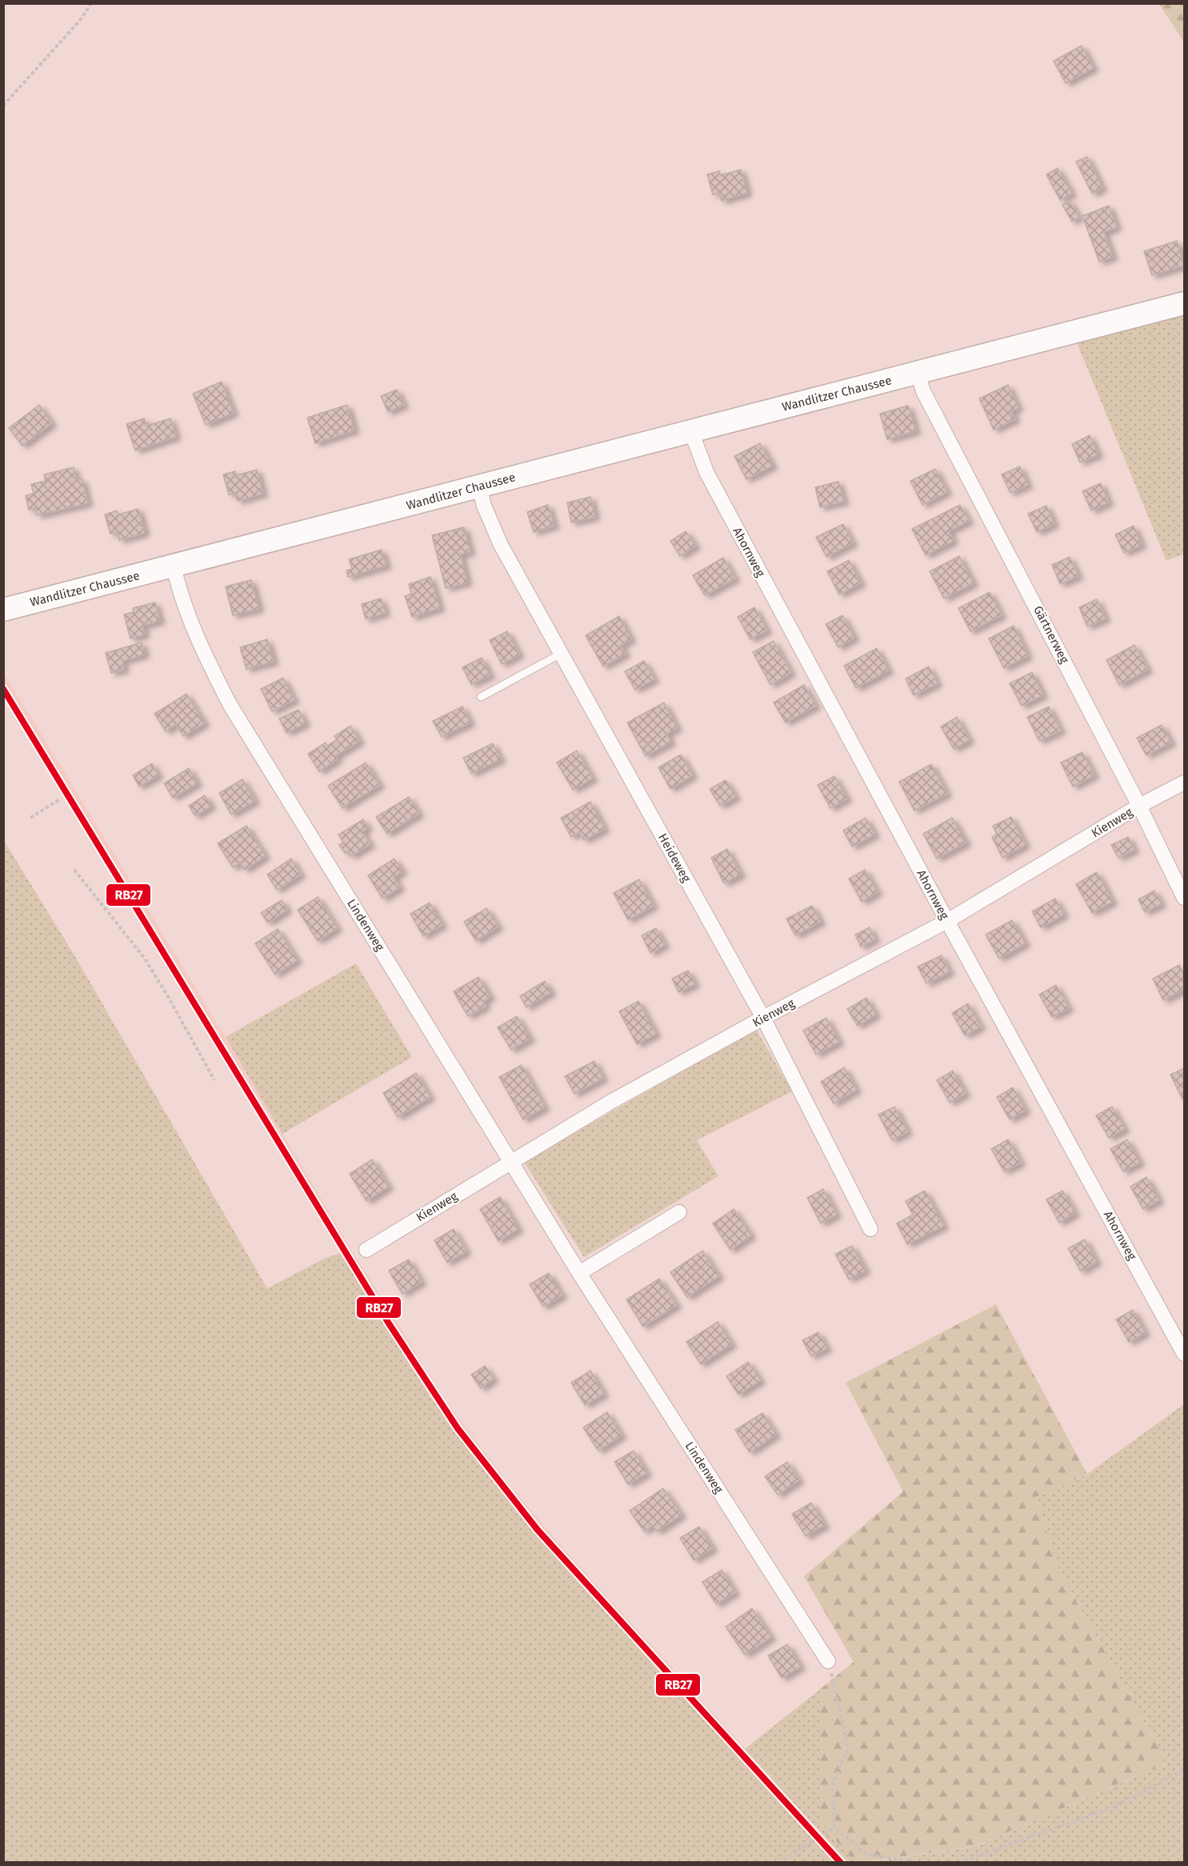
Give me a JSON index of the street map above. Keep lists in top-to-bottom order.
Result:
{
  "streets": {
    "main road": ["Wandlitzer Chaussee"],
    "street": [
      "Ahornweg",
      "Gärtnerweg",
      "Kienweg",
      "Heideweg",
      "Lindenweg"
    ]
  },
  "crossings": [
    ["Wandlitzer Chaussee", "Ahornweg"],
    ["Wandlitzer Chaussee", "Gärtnerweg"],
    ["Wandlitzer Chaussee", "Heideweg"],
    ["Wandlitzer Chaussee", "Lindenweg"],
    ["Ahornweg", "Kienweg"],
    ["Gärtnerweg", "Kienweg"],
    ["Kienweg", "Heideweg"],
    ["Kienweg", "Lindenweg"]
  ],
  "lines": ["transit line RB27"]
}
